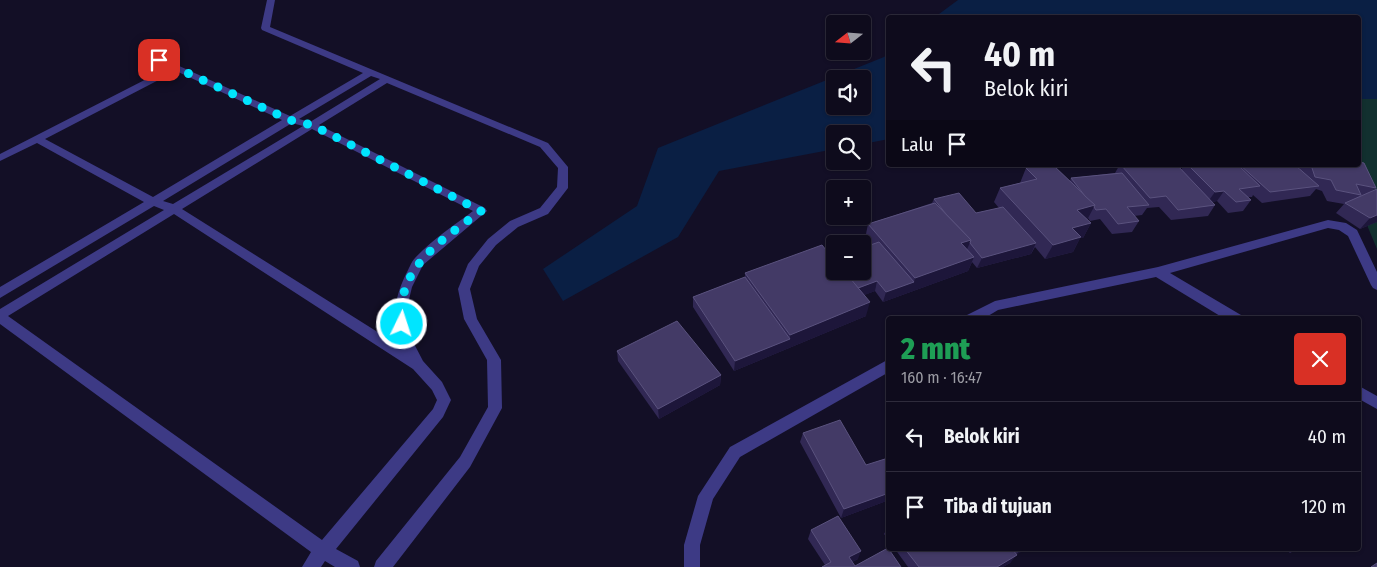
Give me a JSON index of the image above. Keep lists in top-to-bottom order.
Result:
{
  "north": "left",
  "page": {
    "map_buttons": ["+", "−"],
    "turn": ["40 m", "Belok kiri"],
    "then": "Lalu",
    "heading": ["2 mnt", "160 m · 16:47"],
    "list": [
      {
        "name": "Belok kiri",
        "value": "40 m"
      },
      {
        "name": "Tiba di tujuan",
        "value": "120 m"
      }
    ]
  }
}
